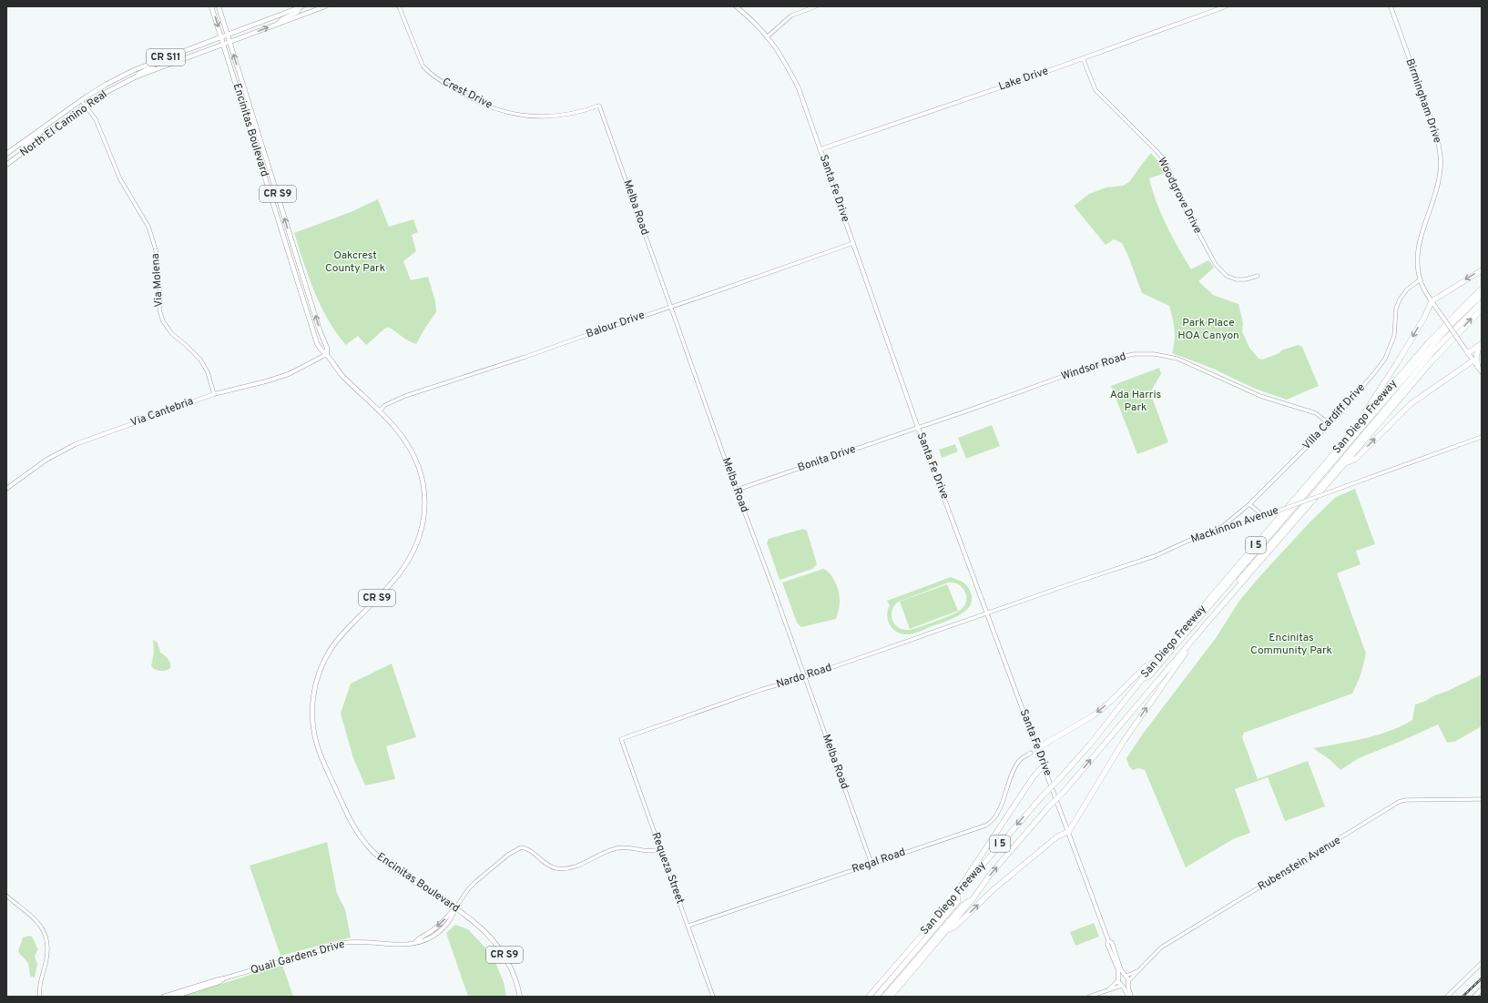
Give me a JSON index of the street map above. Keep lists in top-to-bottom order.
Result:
{
  "streets": {
    "highway": ["San Diego Freeway", "I 5"],
    "main road": [
      "CR S11",
      "Lake Drive",
      "Birmingham Drive",
      "North El Camino Real",
      "Encinitas Boulevard",
      "Santa Fe Drive",
      "CR S9",
      "Via Cantebria",
      "Quail Gardens Drive"
    ],
    "street": [
      "Crest Drive",
      "Woodgrove Drive",
      "Melba Road",
      "Via Molena",
      "Balour Drive",
      "Windsor Road",
      "Villa Cardiff Drive",
      "Bonita Drive",
      "Mackinnon Avenue",
      "Nardo Road",
      "Regal Road",
      "Rubenstein Avenue",
      "Requeza Street"
    ]
  },
  "crossings": [
    ["CR S11", "North El Camino Real"],
    ["CR S11", "Encinitas Boulevard"],
    ["Lake Drive", "Santa Fe Drive"],
    ["Lake Drive", "Woodgrove Drive"],
    ["Crest Drive", "Melba Road"],
    ["Birmingham Drive", "Villa Cardiff Drive"],
    ["North El Camino Real", "Encinitas Boulevard"],
    ["North El Camino Real", "Via Molena"],
    ["Encinitas Boulevard", "Balour Drive"],
    ["Encinitas Boulevard", "Via Cantebria"],
    ["Encinitas Boulevard", "Quail Gardens Drive"],
    ["Santa Fe Drive", "Balour Drive"],
    ["Santa Fe Drive", "Windsor Road"],
    ["Santa Fe Drive", "Bonita Drive"],
    ["Santa Fe Drive", "Mackinnon Avenue"],
    ["Santa Fe Drive", "Nardo Road"],
    ["Santa Fe Drive", "Rubenstein Avenue"],
    ["Melba Road", "Balour Drive"],
    ["Melba Road", "Bonita Drive"],
    ["Melba Road", "Nardo Road"],
    ["Melba Road", "Regal Road"],
    ["Via Molena", "Via Cantebria"],
    ["Windsor Road", "Villa Cardiff Drive"],
    ["Windsor Road", "Bonita Drive"],
    ["Villa Cardiff Drive", "Mackinnon Avenue"],
    ["Mackinnon Avenue", "Nardo Road"],
    ["Nardo Road", "Requeza Street"],
    ["Regal Road", "Requeza Street"]
  ],
  "parks": [
    "Oakcrest County Park",
    "Park Place HOA Canyon",
    "Ada Harris Park",
    "Encinitas Community Park"
  ]
}
